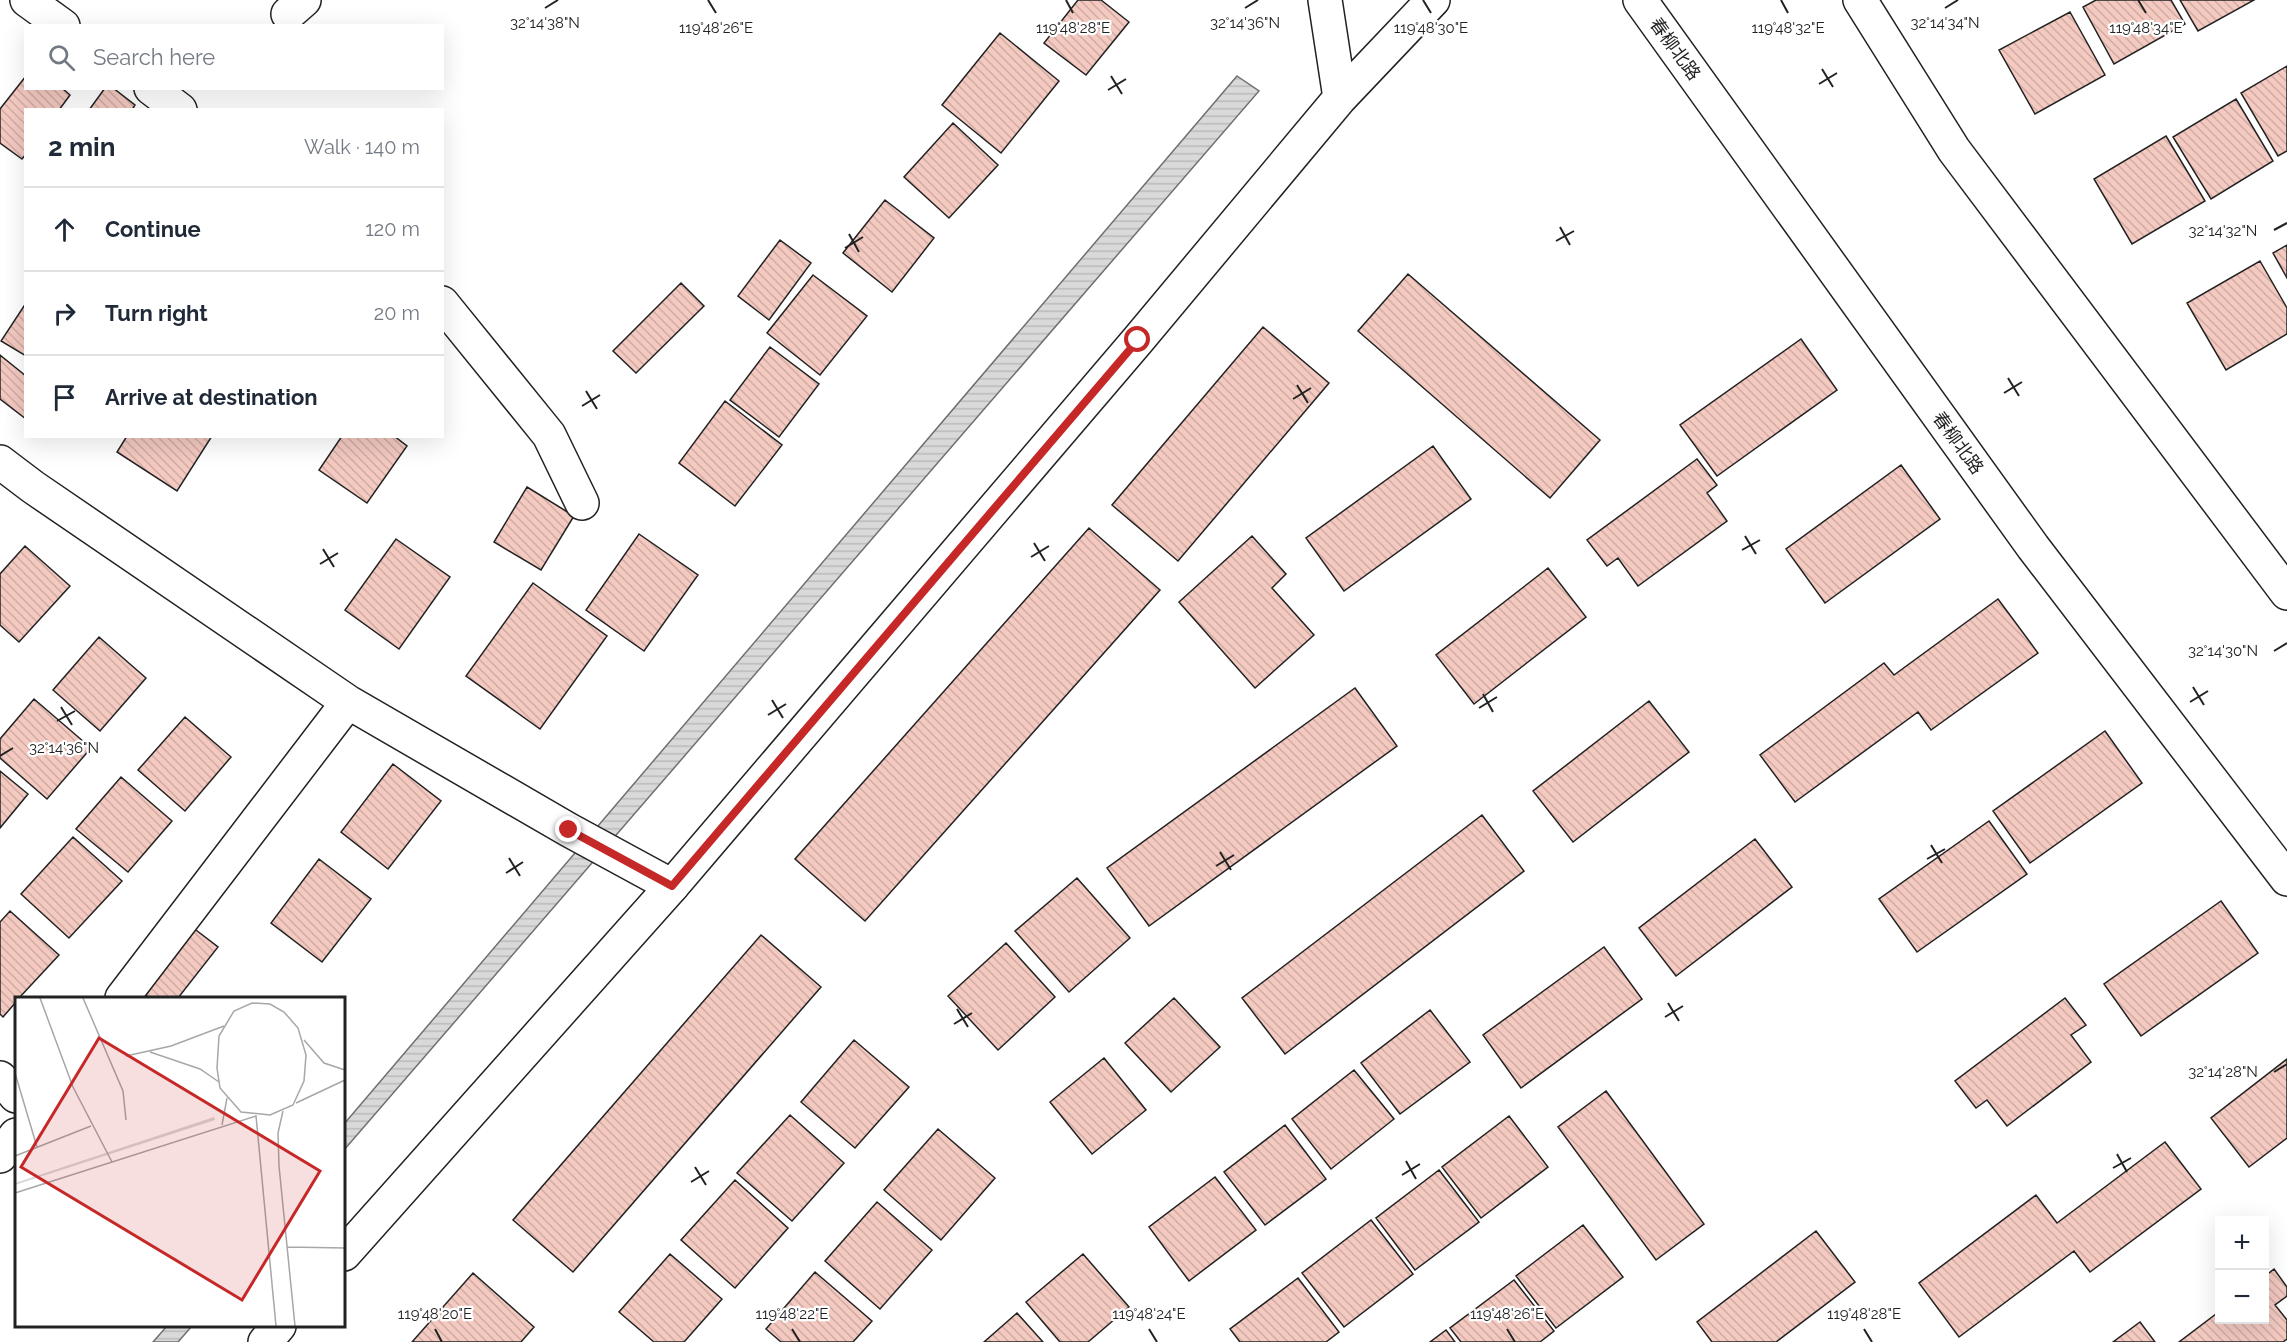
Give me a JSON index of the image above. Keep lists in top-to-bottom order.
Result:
{
  "streets": {
    "street": ["春柳北路"]
  },
  "page": {
    "search": "Search here",
    "heading": ["2 min", "Walk · 140 m"],
    "list": [
      ["Continue", "120 m"],
      ["Turn right", "20 m"],
      "Arrive at destination"
    ],
    "map_buttons": ["+", "−"]
  },
  "coordinates": [
    "32°14'38\"N",
    "32°14'36\"N",
    "32°14'34\"N",
    "119°48'34\"E",
    "119°48'26\"E",
    "119°48'30\"E",
    "119°48'32\"E",
    "119°48'28\"E",
    "32°14'32\"N",
    "32°14'30\"N",
    "32°14'28\"N",
    "119°48'20\"E",
    "119°48'22\"E",
    "119°48'24\"E"
  ]
}
